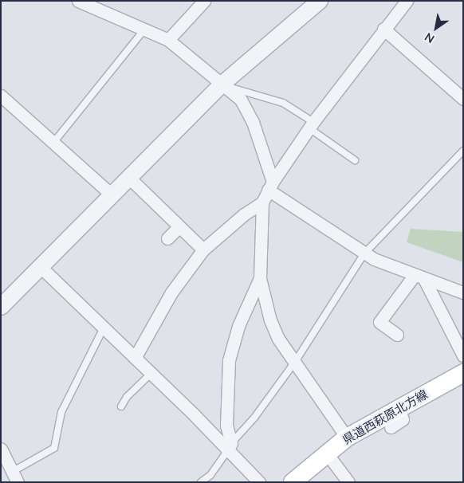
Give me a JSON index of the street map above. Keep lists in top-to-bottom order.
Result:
{
  "streets": {
    "main road": ["県道西萩原北方線"]
  },
  "north": "bottom left"
}
